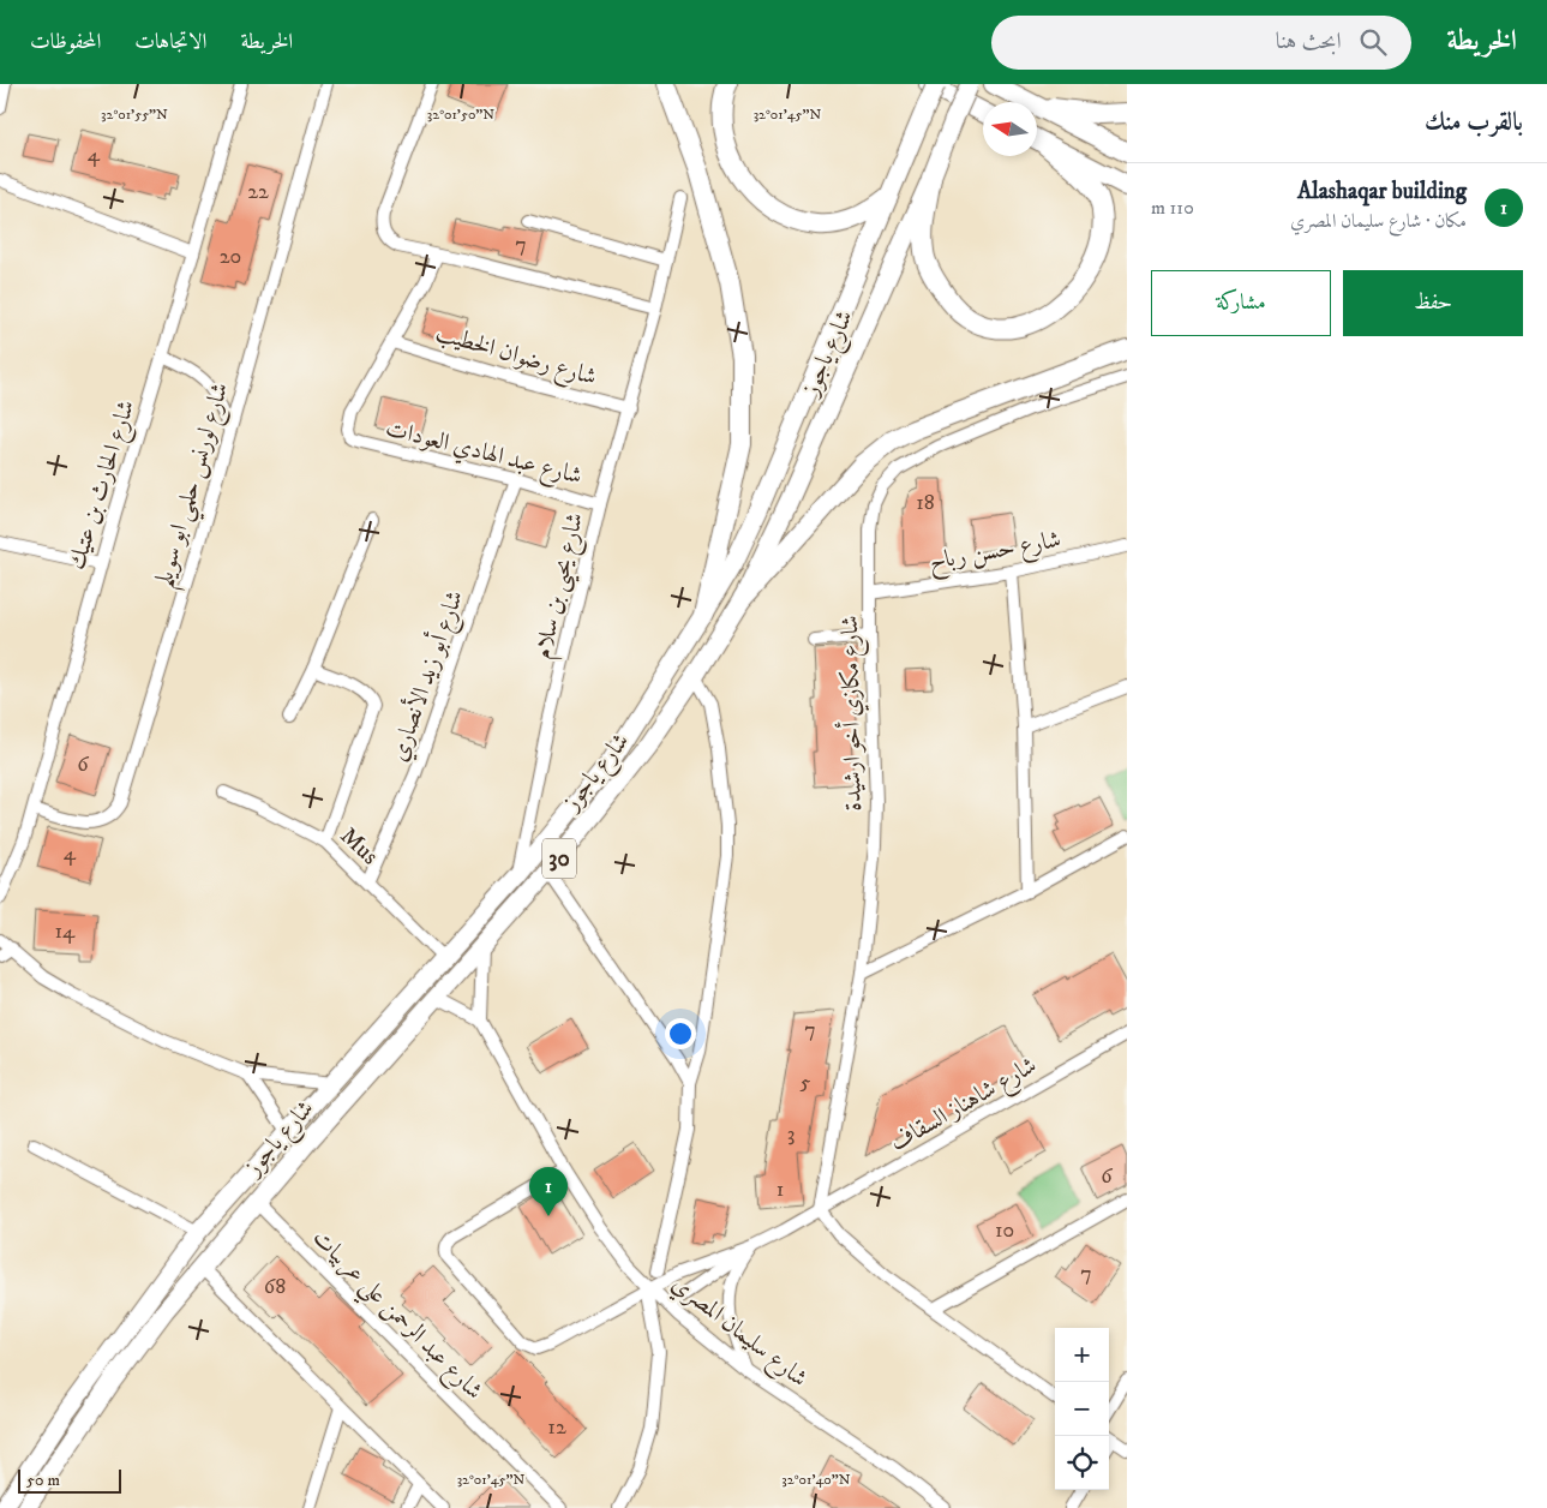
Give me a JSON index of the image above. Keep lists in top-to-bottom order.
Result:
{
  "streets": {
    "main road": ["شارع ياجوز", "30"],
    "street": [
      "شارع رضوان الخطيب",
      "شارع عبد الهادي العودات",
      "شارع الحارث بن عتيك",
      "شارع لورنس حلمي ابو سويلم",
      "شارع حسن رباح",
      "شارع يحيى بن سلام",
      "شارع أبو زيد الأنصاري",
      "شارع مكازي أخو ارشيدة",
      "Mus",
      "شارع شاهناز السقاف",
      "شارع عبد الرحمن علي عربيات",
      "شارع سليمان المصري"
    ]
  },
  "crossings": [
    ["شارع ياجوز", "شارع يحيى بن سلام"],
    ["شارع ياجوز", "Mus"],
    ["شارع ياجوز", "شارع عبد الرحمن علي عربيات"],
    ["شارع رضوان الخطيب", "شارع عبد الهادي العودات"],
    ["شارع رضوان الخطيب", "شارع يحيى بن سلام"],
    ["شارع عبد الهادي العودات", "شارع يحيى بن سلام"],
    ["شارع عبد الهادي العودات", "شارع أبو زيد الأنصاري"],
    ["شارع الحارث بن عتيك", "شارع لورنس حلمي ابو سويلم"],
    ["شارع حسن رباح", "شارع مكازي أخو ارشيدة"],
    ["شارع أبو زيد الأنصاري", "Mus"],
    ["شارع مكازي أخو ارشيدة", "شارع شاهناز السقاف"]
  ],
  "house_numbers": [
    "4",
    "22",
    "7",
    "20",
    "18",
    "6",
    "4",
    "14",
    "7",
    "5",
    "3",
    "6",
    "1",
    "10",
    "7",
    "68",
    "12"
  ],
  "scale_bar": "50 m",
  "north": "left",
  "page": {
    "header": "الخريطة",
    "search": "ابحث هنا",
    "nav": ["الخريطة", "الاتجاهات", "المحفوظات"],
    "heading": "بالقرب منك",
    "list": [
      {
        "mark": "1",
        "name": "Alashaqar building",
        "note": "مكان · شارع سليمان المصري",
        "value": "110 m"
      }
    ],
    "buttons": ["حفظ", "مشاركة"],
    "pins": "1",
    "map_buttons": ["+", "−"],
    "scale": "50 m"
  },
  "coordinates": [
    "32°01'55\"N",
    "32°01'50\"N",
    "32°01'45\"N",
    "32°01'40\"N"
  ]
}
